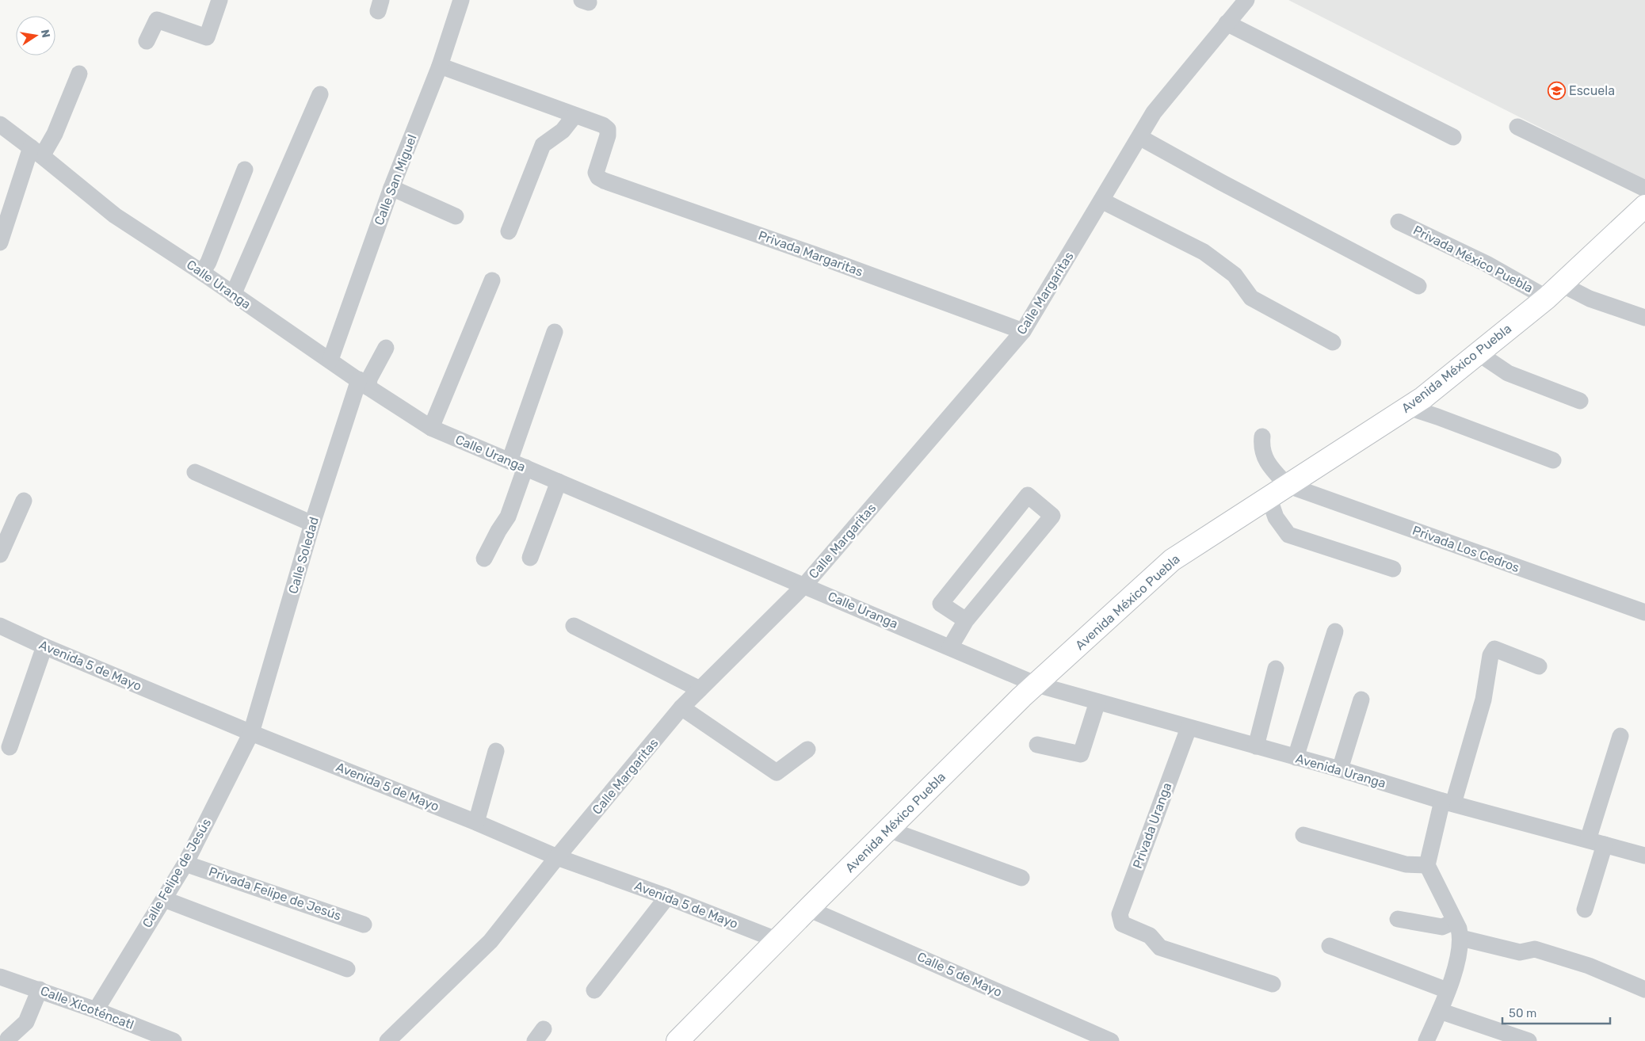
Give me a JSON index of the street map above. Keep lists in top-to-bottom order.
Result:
{
  "streets": {
    "main road": ["Avenida México Puebla"],
    "street": [
      "Calle San Miguel",
      "Privada Margaritas",
      "Privada México Puebla",
      "Calle Uranga",
      "Calle Margaritas",
      "Privada Los Cedros",
      "Calle Soledad",
      "Avenida 5 de Mayo",
      "Avenida Uranga",
      "Privada Uranga",
      "Calle Felipe de Jesús",
      "Privada Felipe de Jesús",
      "Calle 5 de Mayo",
      "Calle Xicoténcatl"
    ]
  },
  "crossings": [
    ["Calle San Miguel", "Calle Uranga"],
    ["Privada Margaritas", "Calle Margaritas"],
    ["Privada México Puebla", "Avenida México Puebla"],
    ["Calle Uranga", "Calle Margaritas"],
    ["Calle Uranga", "Avenida México Puebla"],
    ["Calle Uranga", "Calle Soledad"],
    ["Calle Uranga", "Avenida Uranga"],
    ["Calle Margaritas", "Avenida 5 de Mayo"],
    ["Avenida México Puebla", "Privada Los Cedros"],
    ["Avenida México Puebla", "Avenida 5 de Mayo"],
    ["Avenida México Puebla", "Avenida Uranga"],
    ["Avenida México Puebla", "Calle 5 de Mayo"],
    ["Calle Soledad", "Avenida 5 de Mayo"],
    ["Calle Soledad", "Calle Felipe de Jesús"],
    ["Avenida 5 de Mayo", "Calle Felipe de Jesús"],
    ["Avenida Uranga", "Privada Uranga"],
    ["Calle Felipe de Jesús", "Privada Felipe de Jesús"],
    ["Calle Felipe de Jesús", "Calle Xicoténcatl"]
  ],
  "places": {
    "school or university": ["Escuela"]
  },
  "scale_bar": "50 m",
  "north": "right"
}
